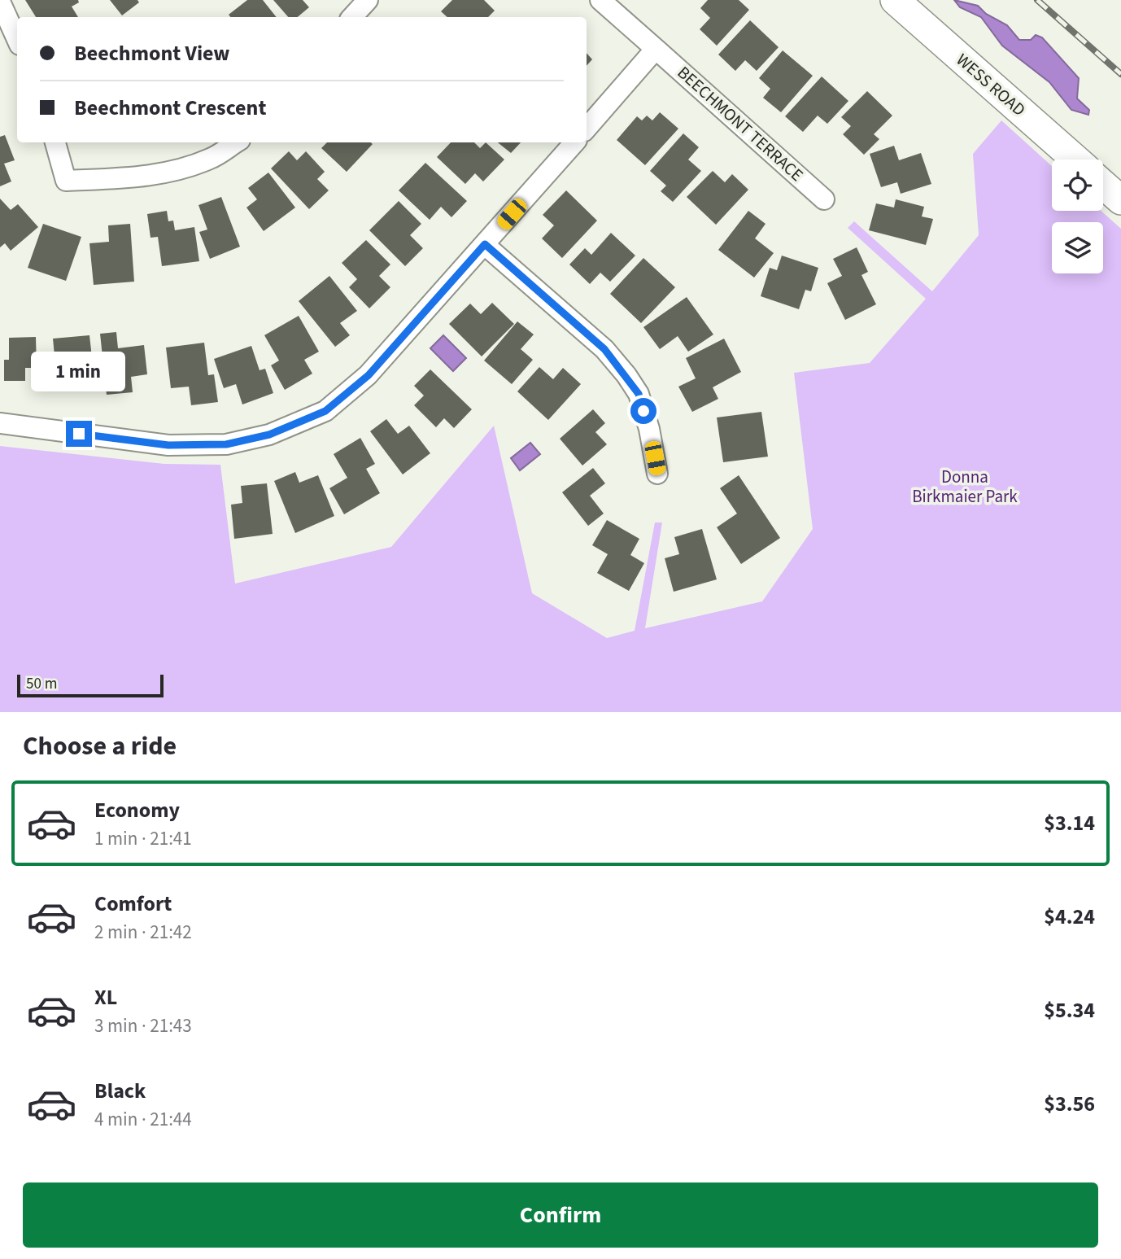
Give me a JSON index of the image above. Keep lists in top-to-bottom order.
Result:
{
  "streets": {
    "street": ["WESS ROAD", "BEECHMONT TERRACE"]
  },
  "parks": ["Donna Birkmaier Park"],
  "scale_bar": "50 m",
  "page": {
    "banner": ["Beechmont View", "Beechmont Crescent"],
    "bubble": "1 min",
    "scale": "50 m",
    "heading": "Choose a ride",
    "list": [
      {
        "name": "Economy",
        "note": "1 min · 21:41",
        "value": "$3.14"
      },
      {
        "name": "Comfort",
        "note": "2 min · 21:42",
        "value": "$4.24"
      },
      {
        "name": "XL",
        "note": "3 min · 21:43",
        "value": "$5.34"
      },
      {
        "name": "Black",
        "note": "4 min · 21:44",
        "value": "$3.56"
      }
    ],
    "buttons": "Confirm"
  }
}
